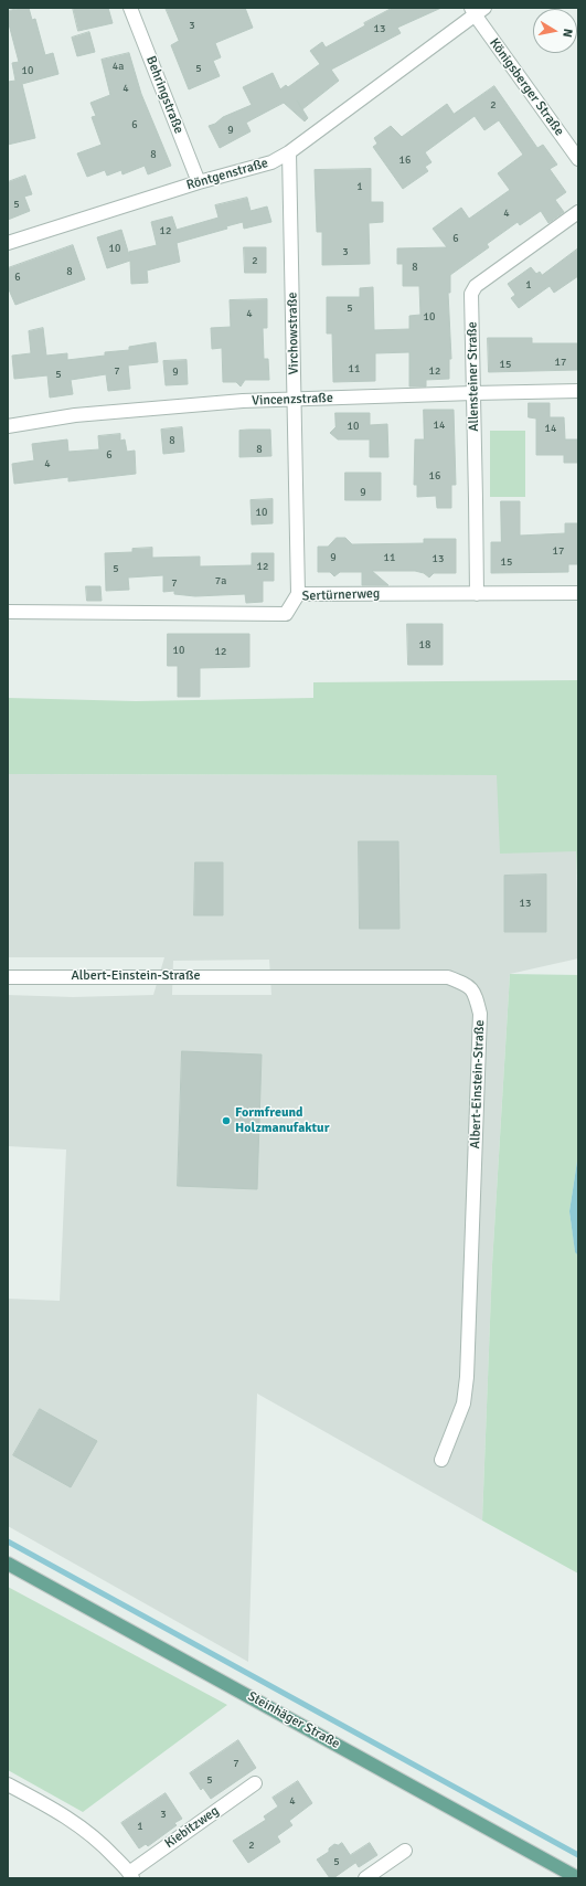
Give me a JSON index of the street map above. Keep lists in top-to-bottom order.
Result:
{
  "streets": {
    "main road": ["Steinhäger Straße"],
    "street": [
      "Königsberger Straße",
      "Behringstraße",
      "Röntgenstraße",
      "Virchowstraße",
      "Allensteiner Straße",
      "Vincenzstraße",
      "Sertürnerweg",
      "Albert-Einstein-Straße",
      "Kiebitzweg"
    ]
  },
  "crossings": [
    ["Königsberger Straße", "Röntgenstraße"],
    ["Behringstraße", "Röntgenstraße"],
    ["Röntgenstraße", "Virchowstraße"],
    ["Virchowstraße", "Vincenzstraße"],
    ["Virchowstraße", "Sertürnerweg"],
    ["Allensteiner Straße", "Vincenzstraße"],
    ["Allensteiner Straße", "Sertürnerweg"]
  ],
  "places": ["Formfreund Holzmanufaktur"],
  "house_numbers": [
    "3",
    "13",
    "4a",
    "5",
    "10",
    "4",
    "2",
    "6",
    "9",
    "8",
    "16",
    "1",
    "5",
    "4",
    "12",
    "6",
    "10",
    "3",
    "2",
    "8",
    "8",
    "6",
    "1",
    "5",
    "4",
    "10",
    "17",
    "15",
    "11",
    "7",
    "12",
    "9",
    "5",
    "14",
    "10",
    "14",
    "8",
    "8",
    "6",
    "4",
    "16",
    "9",
    "10",
    "17",
    "9",
    "11",
    "13",
    "15",
    "12",
    "5",
    "7a",
    "7",
    "18",
    "10",
    "12",
    "13",
    "7",
    "5",
    "4",
    "3",
    "1",
    "2",
    "5"
  ],
  "north": "right"
}
